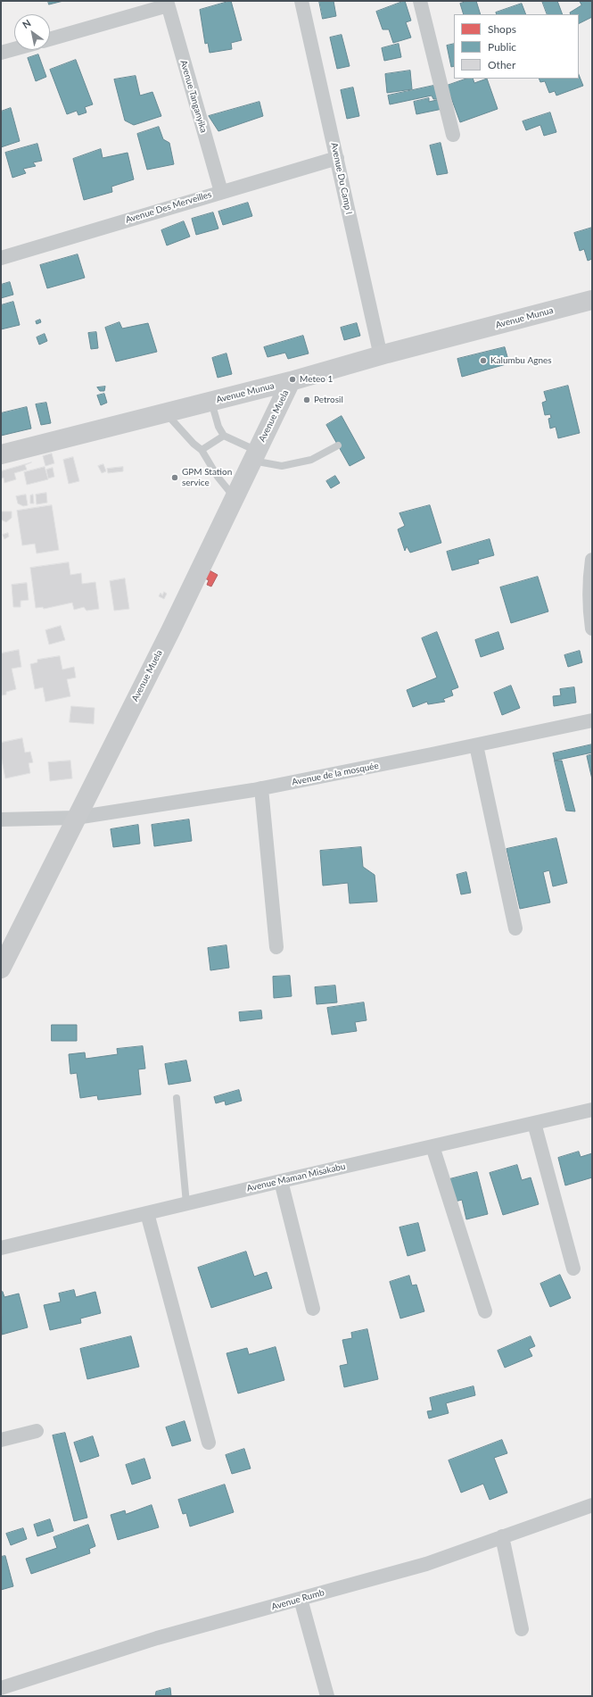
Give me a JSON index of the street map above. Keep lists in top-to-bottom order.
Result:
{
  "streets": {
    "street": [
      "Avenue Tanganyika",
      "Avenue Du Camp I",
      "Avenue Des Merveilles",
      "Avenue Munua",
      "Avenue Muela",
      "Avenue de la mosquée",
      "Avenue Maman Misakabu",
      "Avenue Rumb"
    ]
  },
  "crossings": [
    ["Avenue Tanganyika", "Avenue Des Merveilles"],
    ["Avenue Du Camp I", "Avenue Des Merveilles"],
    ["Avenue Du Camp I", "Avenue Munua"],
    ["Avenue Munua", "Avenue Muela"],
    ["Avenue Muela", "Avenue de la mosquée"]
  ],
  "places": [
    "Kalumbu Agnes",
    "Meteo 1",
    "Petrosil",
    "GPM Station service"
  ],
  "legend": ["Shops", "Public", "Other"],
  "north": "top left"
}
